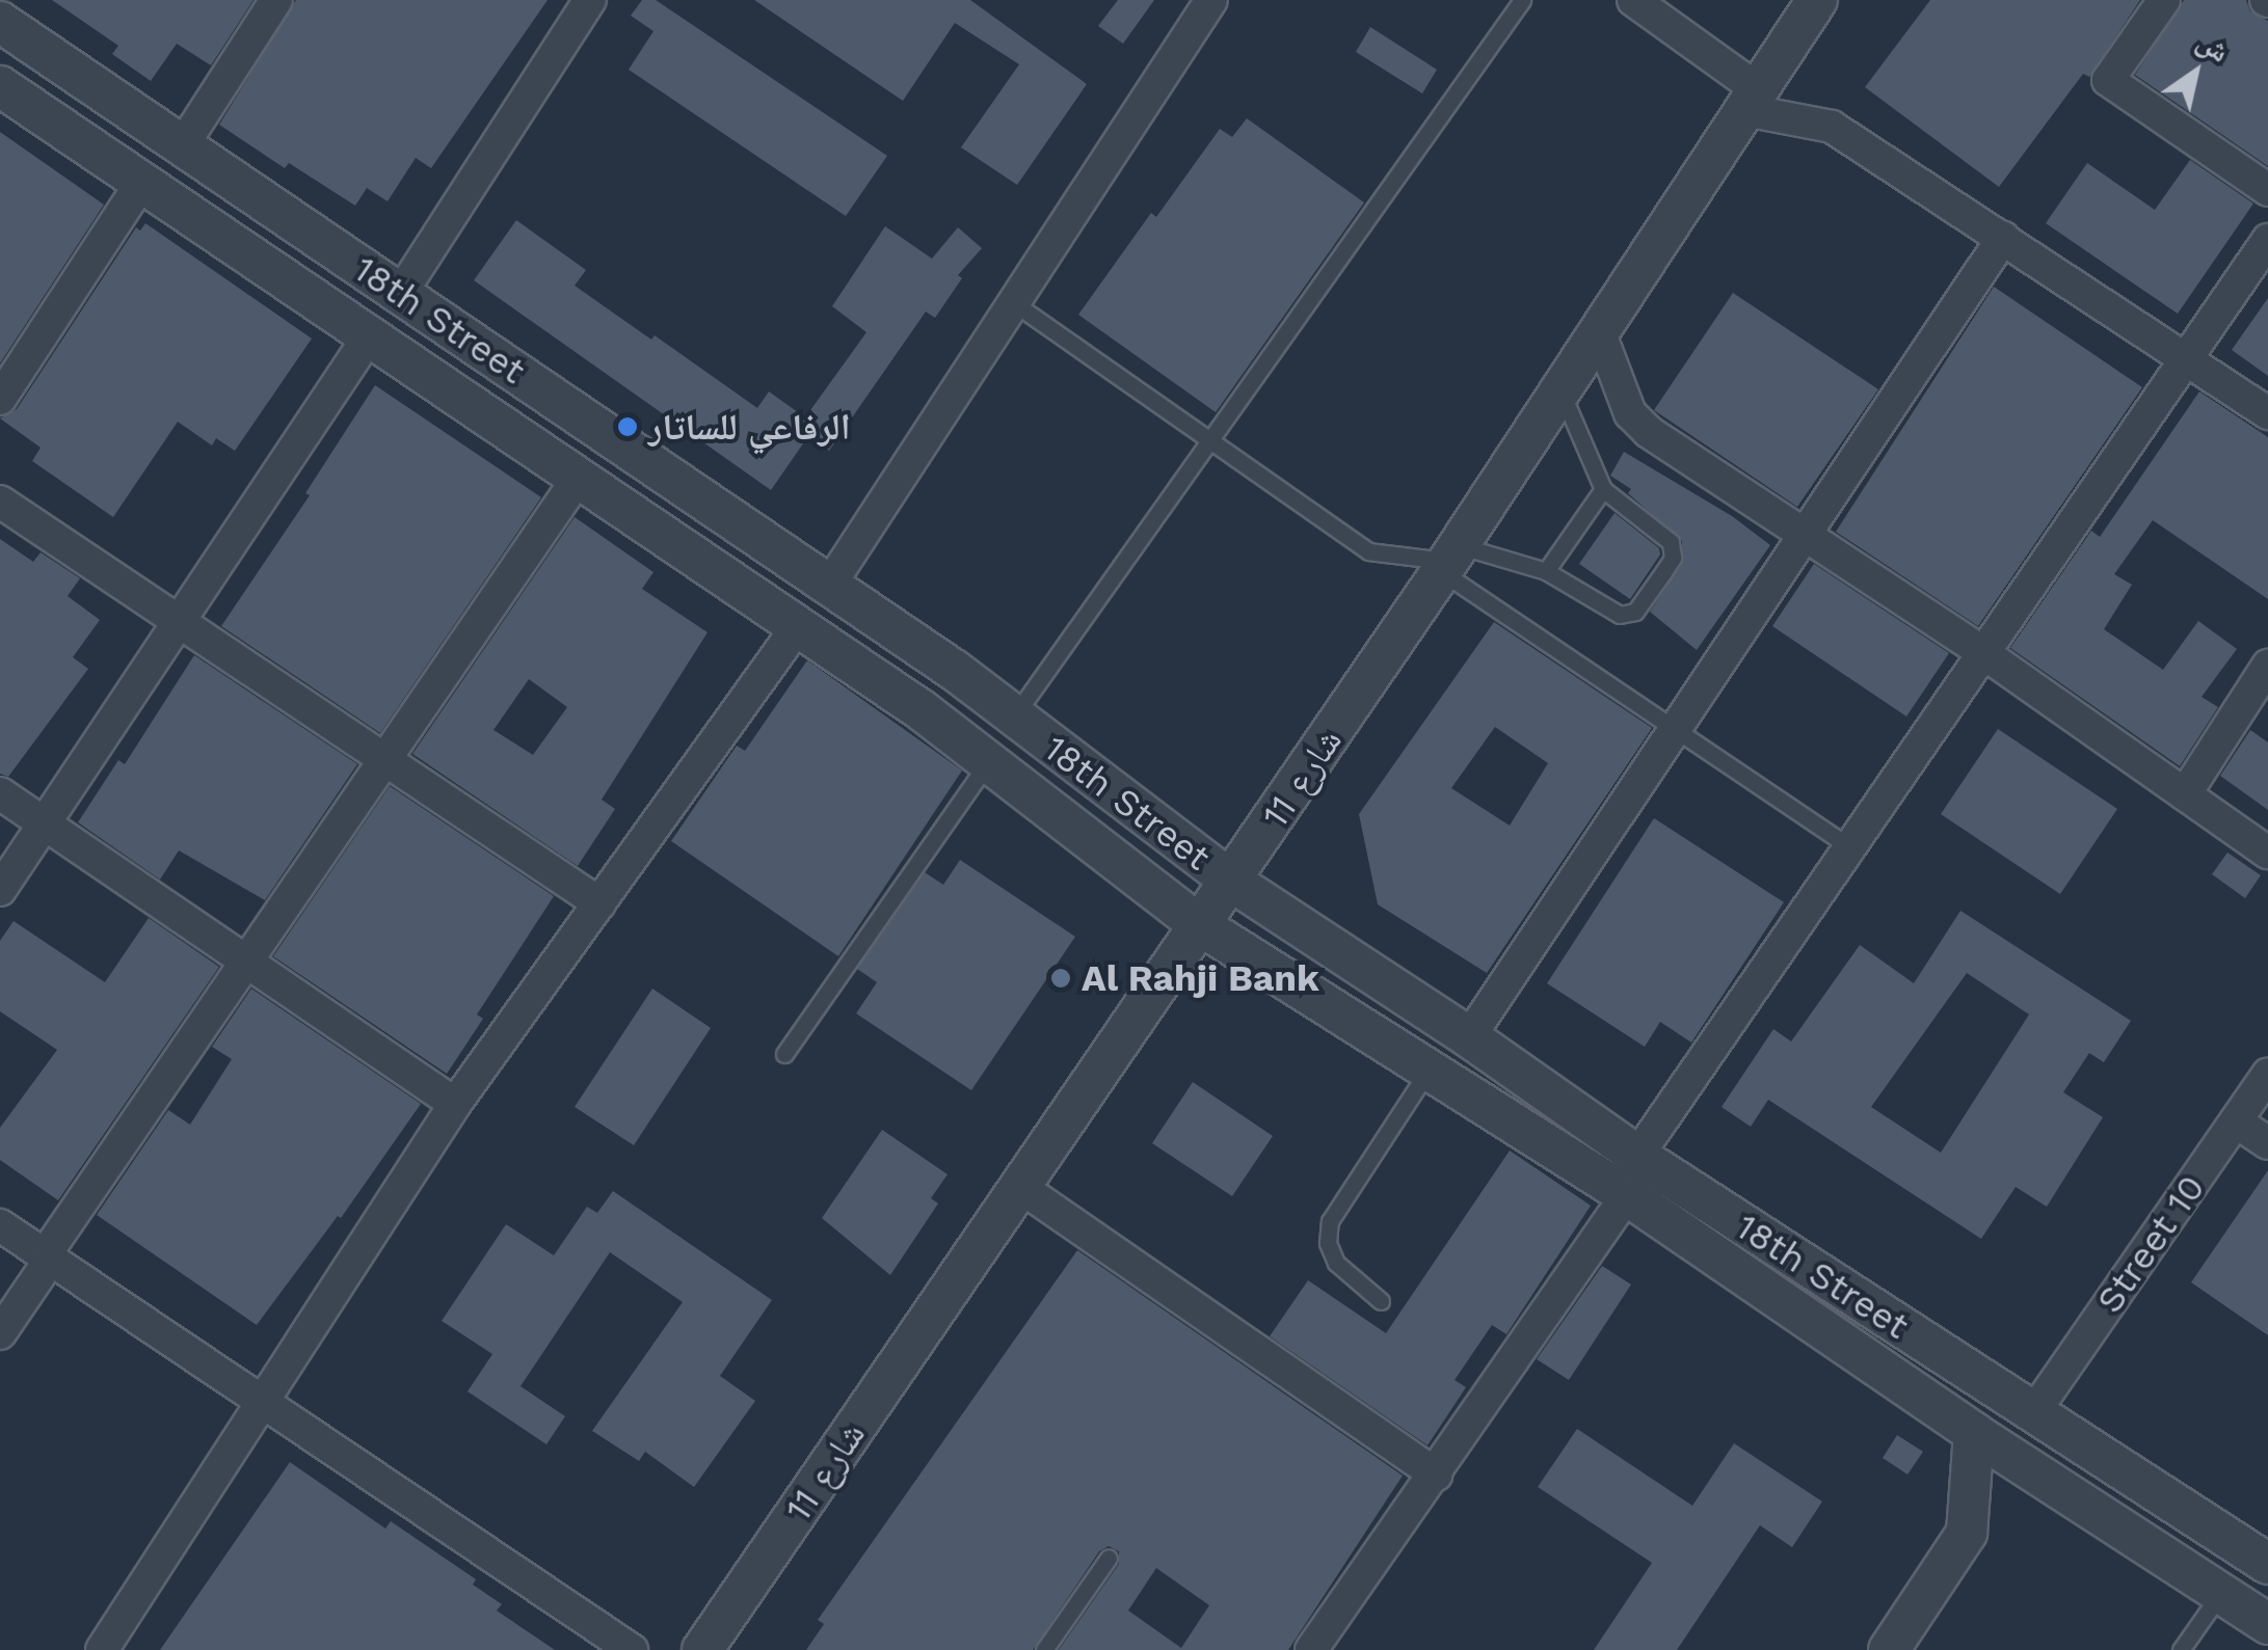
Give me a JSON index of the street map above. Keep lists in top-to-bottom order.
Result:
{
  "streets": {
    "street": ["18th Street", "شارع 11", "Street 10"]
  },
  "crossings": [
    ["18th Street", "شارع 11"],
    ["18th Street", "Street 10"]
  ],
  "places": ["الرفاعي للساتار", "Al Rahji Bank"],
  "north": "top right"
}
